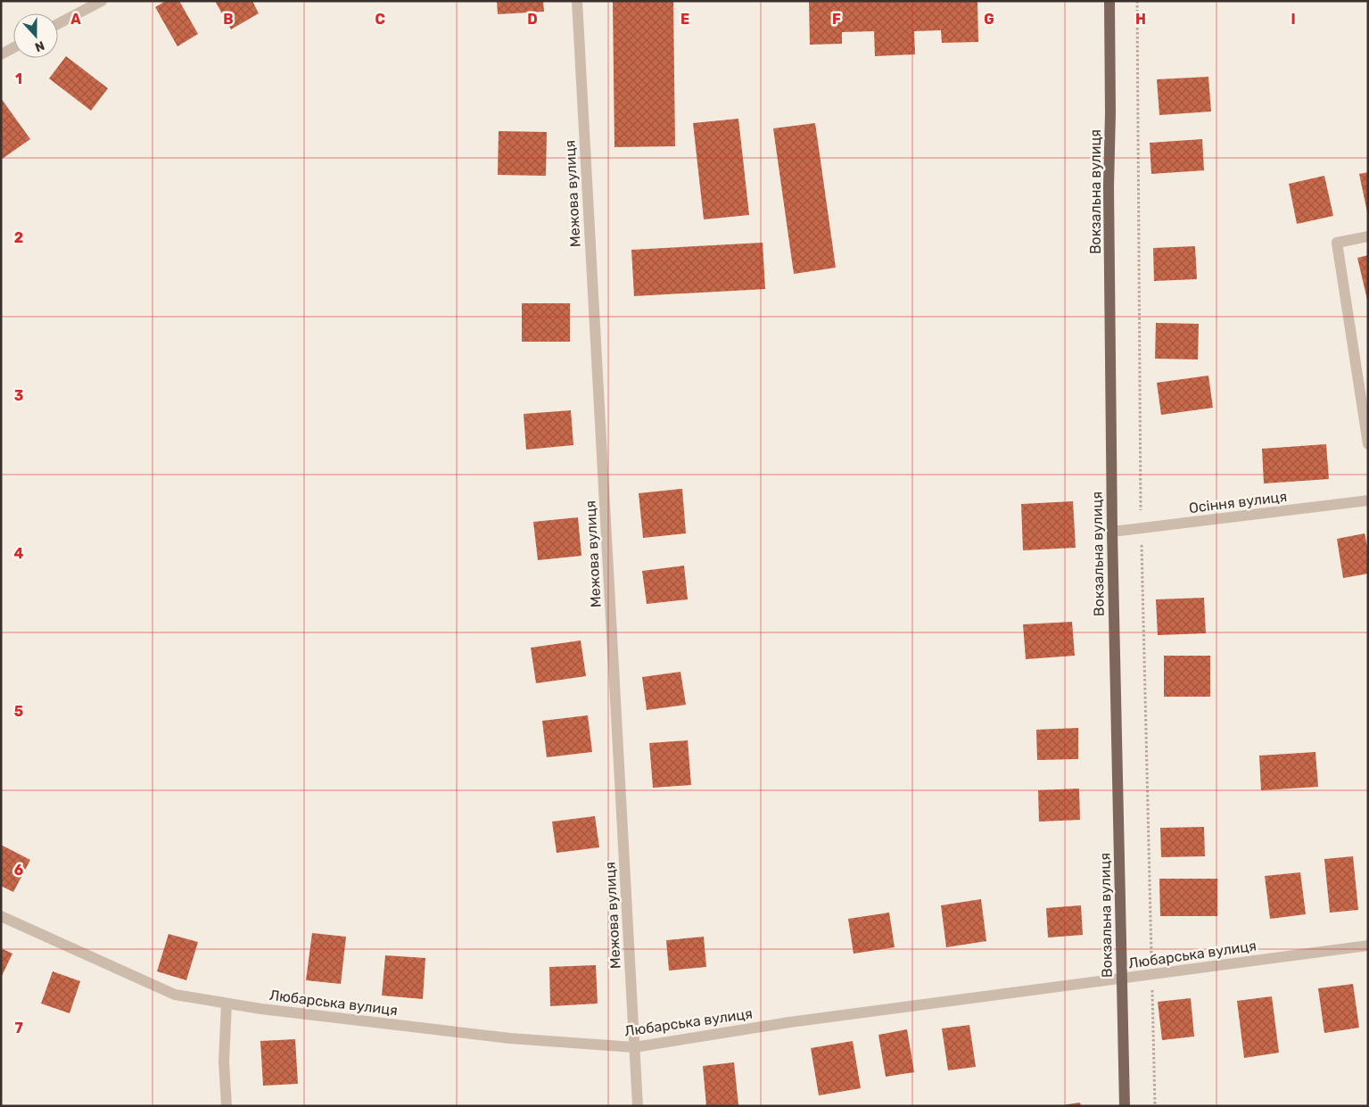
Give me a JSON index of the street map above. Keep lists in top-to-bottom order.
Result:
{
  "streets": {
    "main road": ["Вокзальна вулиця"],
    "street": ["Межова вулиця", "Осіння вулиця", "Любарська вулиця"]
  },
  "crossings": [
    ["Вокзальна вулиця", "Осіння вулиця"],
    ["Вокзальна вулиця", "Любарська вулиця"],
    ["Межова вулиця", "Любарська вулиця"]
  ],
  "north": "bottom",
  "grid": {
    "columns": [
      "A",
      "B",
      "C",
      "D",
      "E",
      "F",
      "G",
      "H",
      "I"
    ],
    "rows": [
      "1",
      "2",
      "3",
      "4",
      "5",
      "6",
      "7"
    ]
  }
}
